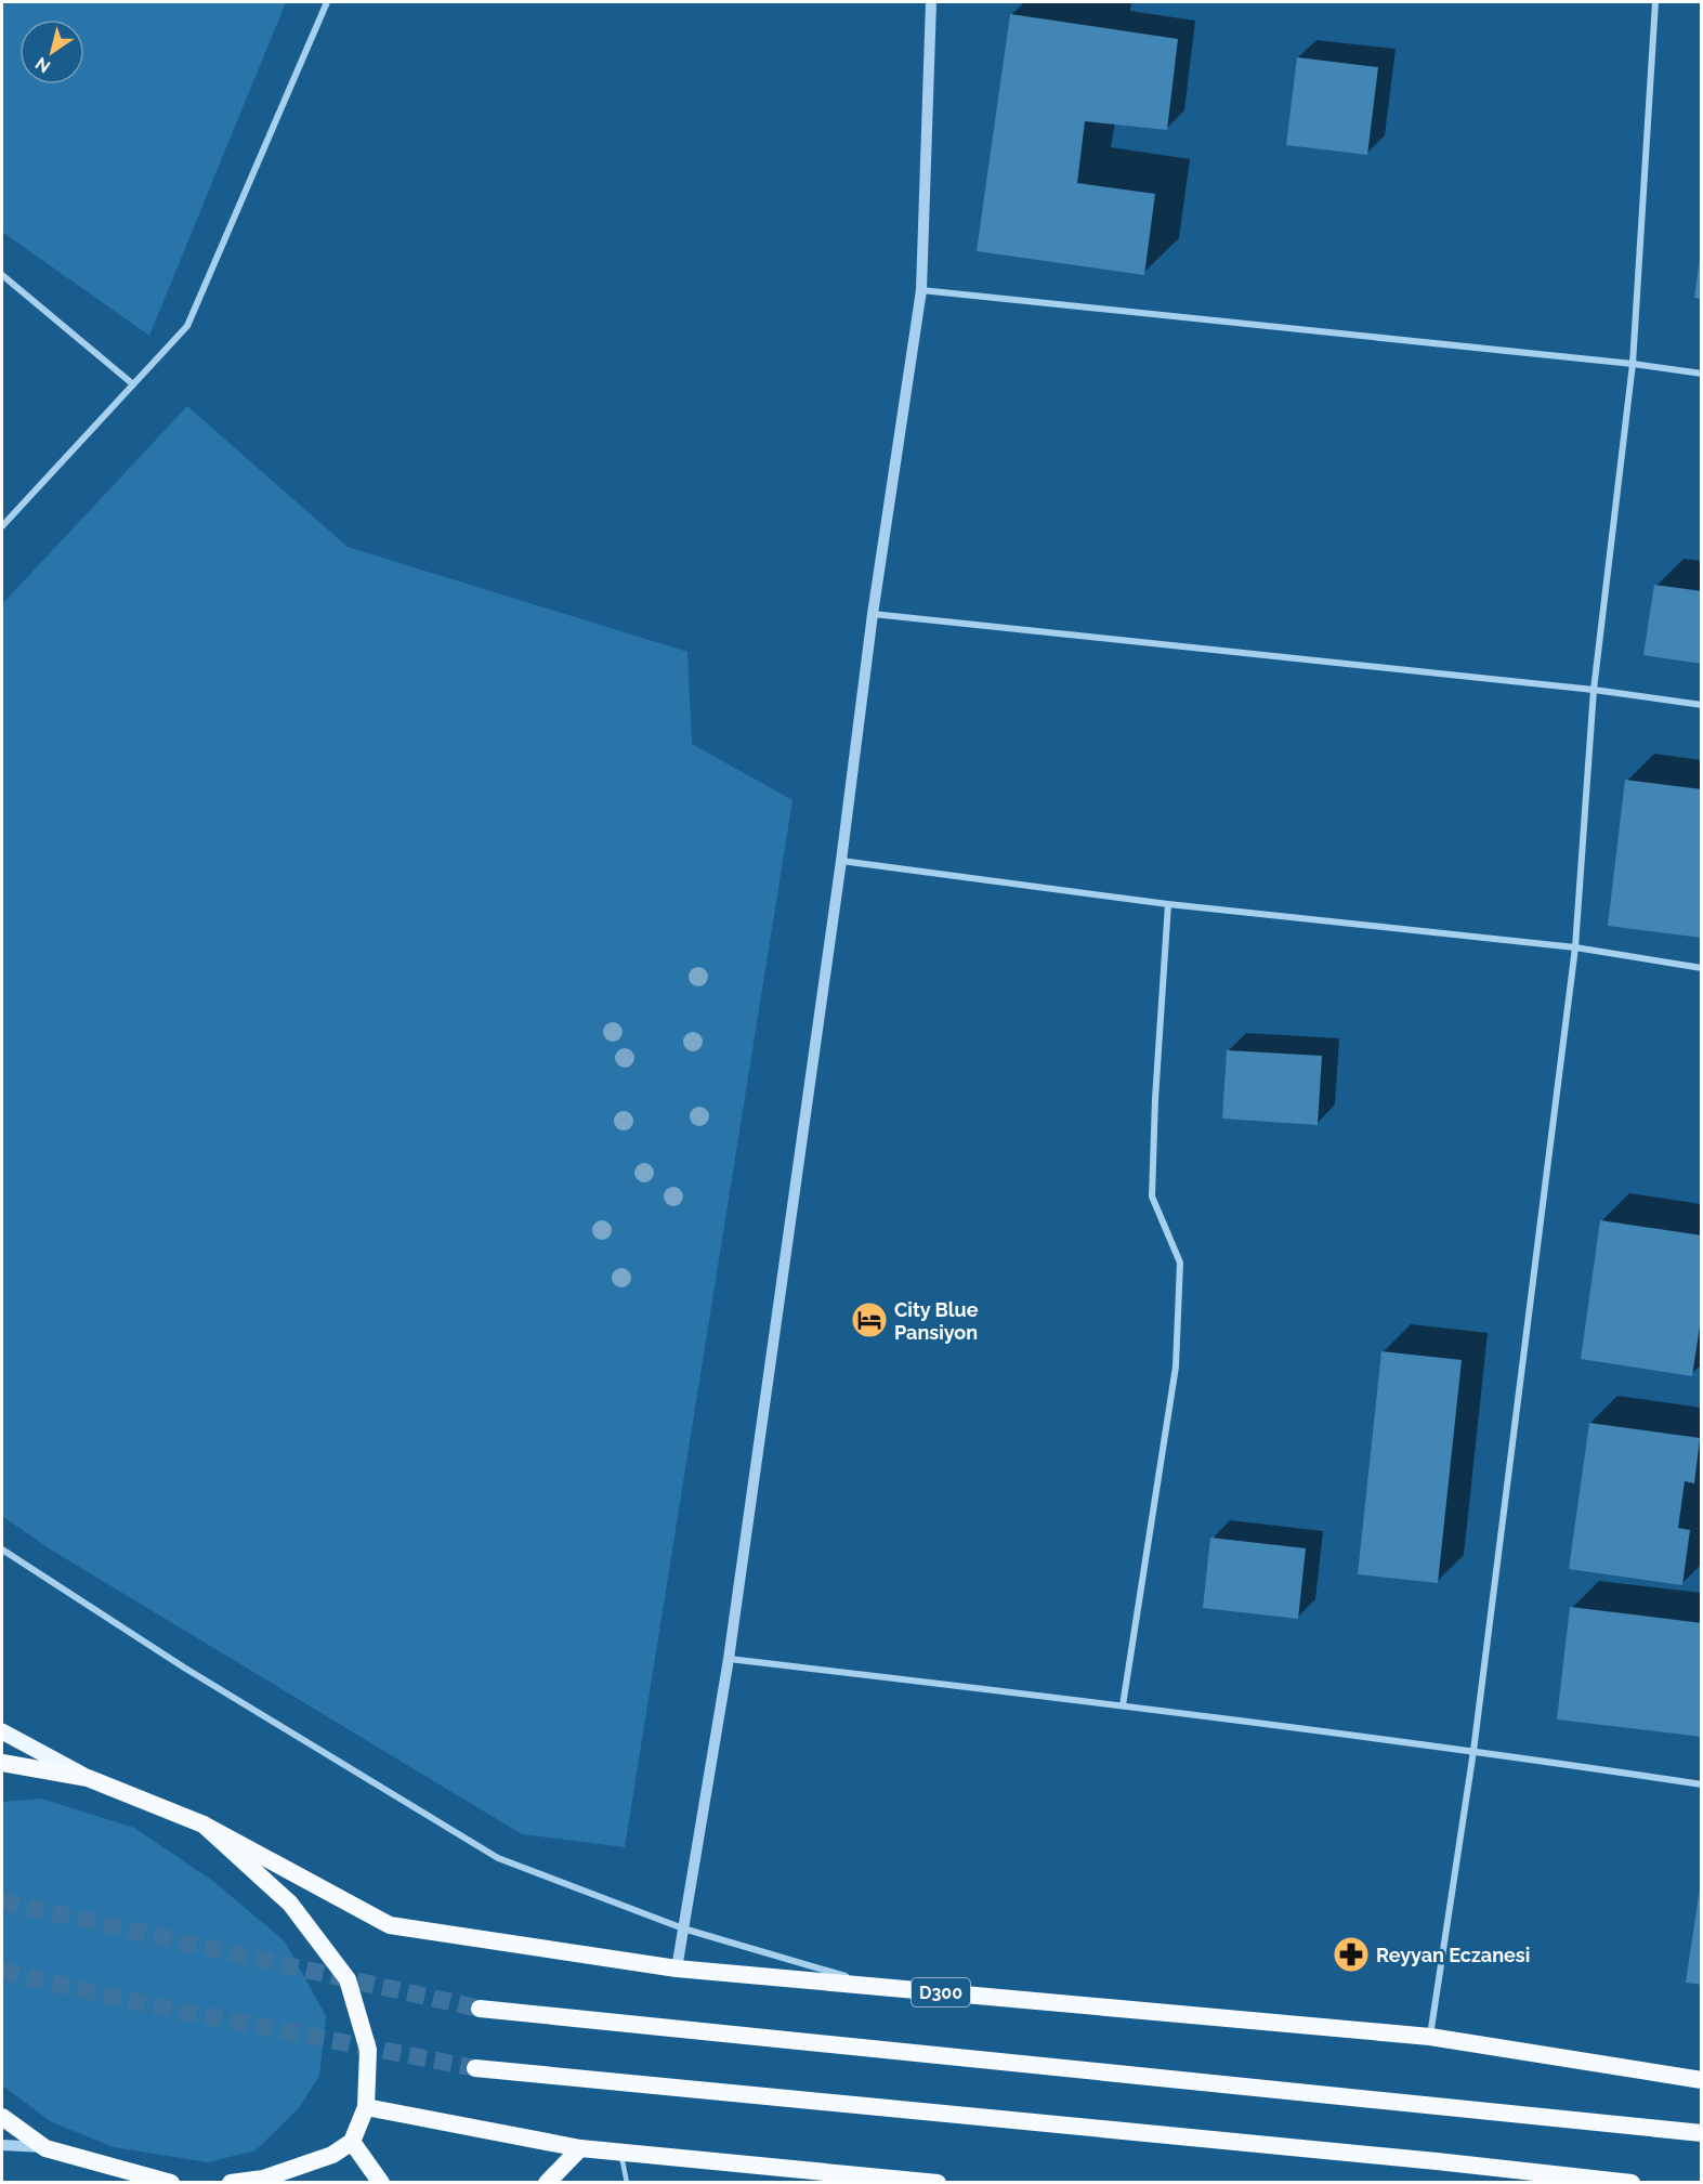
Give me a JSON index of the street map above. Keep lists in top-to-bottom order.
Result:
{
  "streets": {
    "highway": ["D300"]
  },
  "places": {
    "hotel": ["City Blue Pansiyon"],
    "pharmacy": ["Reyyan Eczanesi"]
  },
  "north": "bottom left"
}
